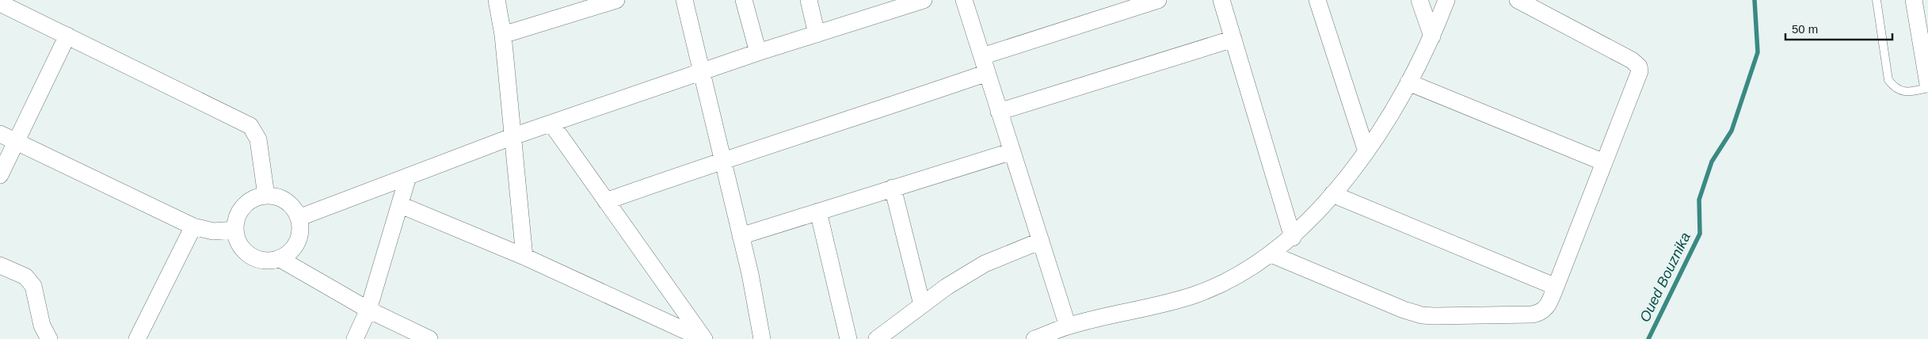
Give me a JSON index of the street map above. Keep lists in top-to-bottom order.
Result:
{
  "water": ["Oued Bouznika"],
  "scale_bar": "50 m"
}
